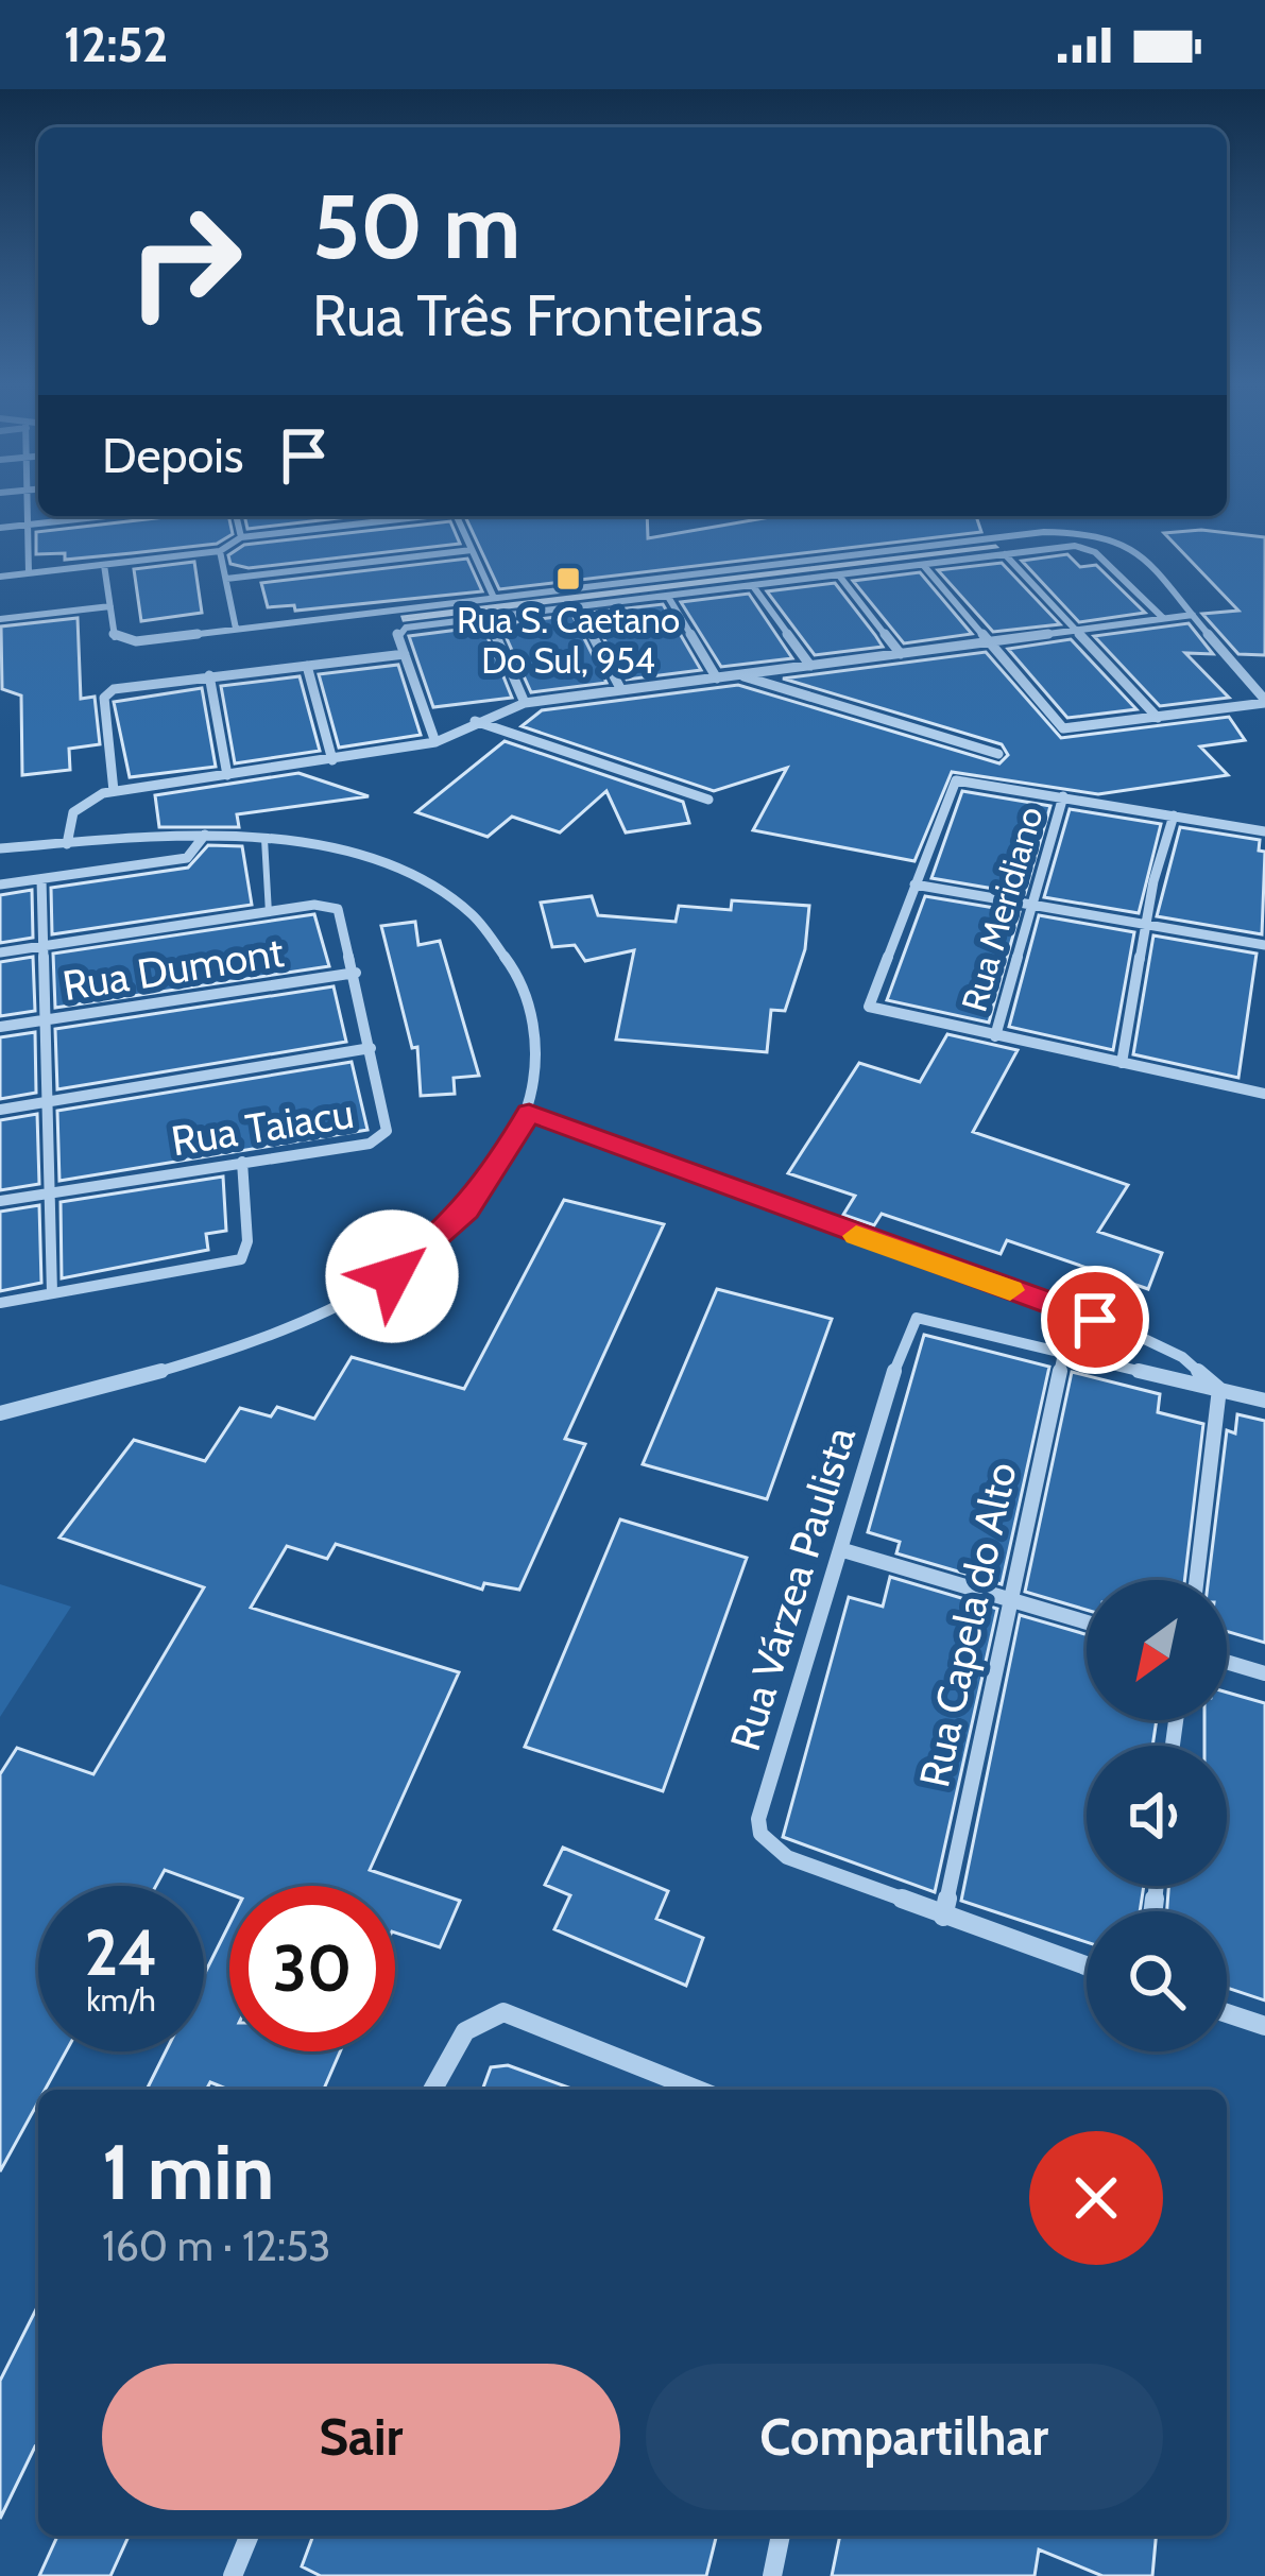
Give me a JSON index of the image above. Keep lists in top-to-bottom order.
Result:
{
  "streets": {
    "street": [
      "Rua Meridiano",
      "Rua Dumont",
      "Rua Taiacu",
      "Rua Várzea Paulista",
      "Rua Capela do Alto"
    ]
  },
  "crossings": [
    ["Rua Dumont", "Rua Taiacu"],
    ["Rua Várzea Paulista", "Rua Capela do Alto"]
  ],
  "places": {
    "transit": ["Rua S. Caetano Do Sul, 954"]
  },
  "north": "bottom left",
  "page": {
    "status": "12:52",
    "turn": ["50 m", "Rua Três Fronteiras"],
    "then": "Depois",
    "speed": "24 km/h",
    "limit": "30",
    "heading": ["1 min", "160 m · 12:53"],
    "buttons": ["Sair", "Compartilhar"]
  }
}
